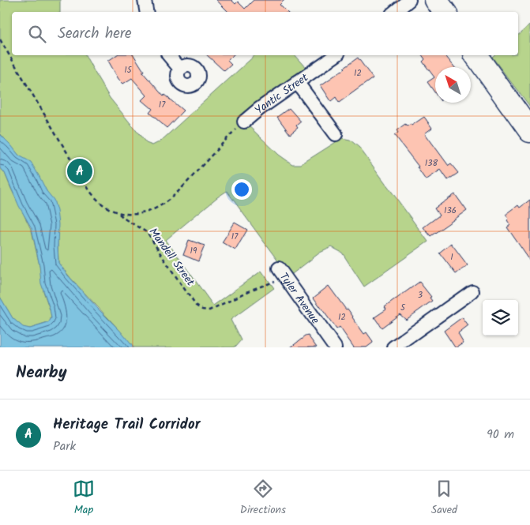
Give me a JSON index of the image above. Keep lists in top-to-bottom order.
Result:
{
  "streets": {
    "street": ["Yantic Street", "Tyler Avenue"],
    "path": ["Mandell Street"]
  },
  "crossings": [
    ["Mandell Street", "Tyler Avenue"]
  ],
  "house_numbers": [
    "15",
    "12",
    "17",
    "138",
    "136",
    "17",
    "19",
    "1",
    "3",
    "5",
    "12"
  ],
  "north": "top left",
  "page": {
    "search": "Search here",
    "pins": "A",
    "heading": "Nearby",
    "list": [
      {
        "mark": "A",
        "name": "Heritage Trail Corridor",
        "note": "Park",
        "value": "90 m"
      }
    ],
    "nav": ["Map", "Directions", "Saved"]
  }
}
